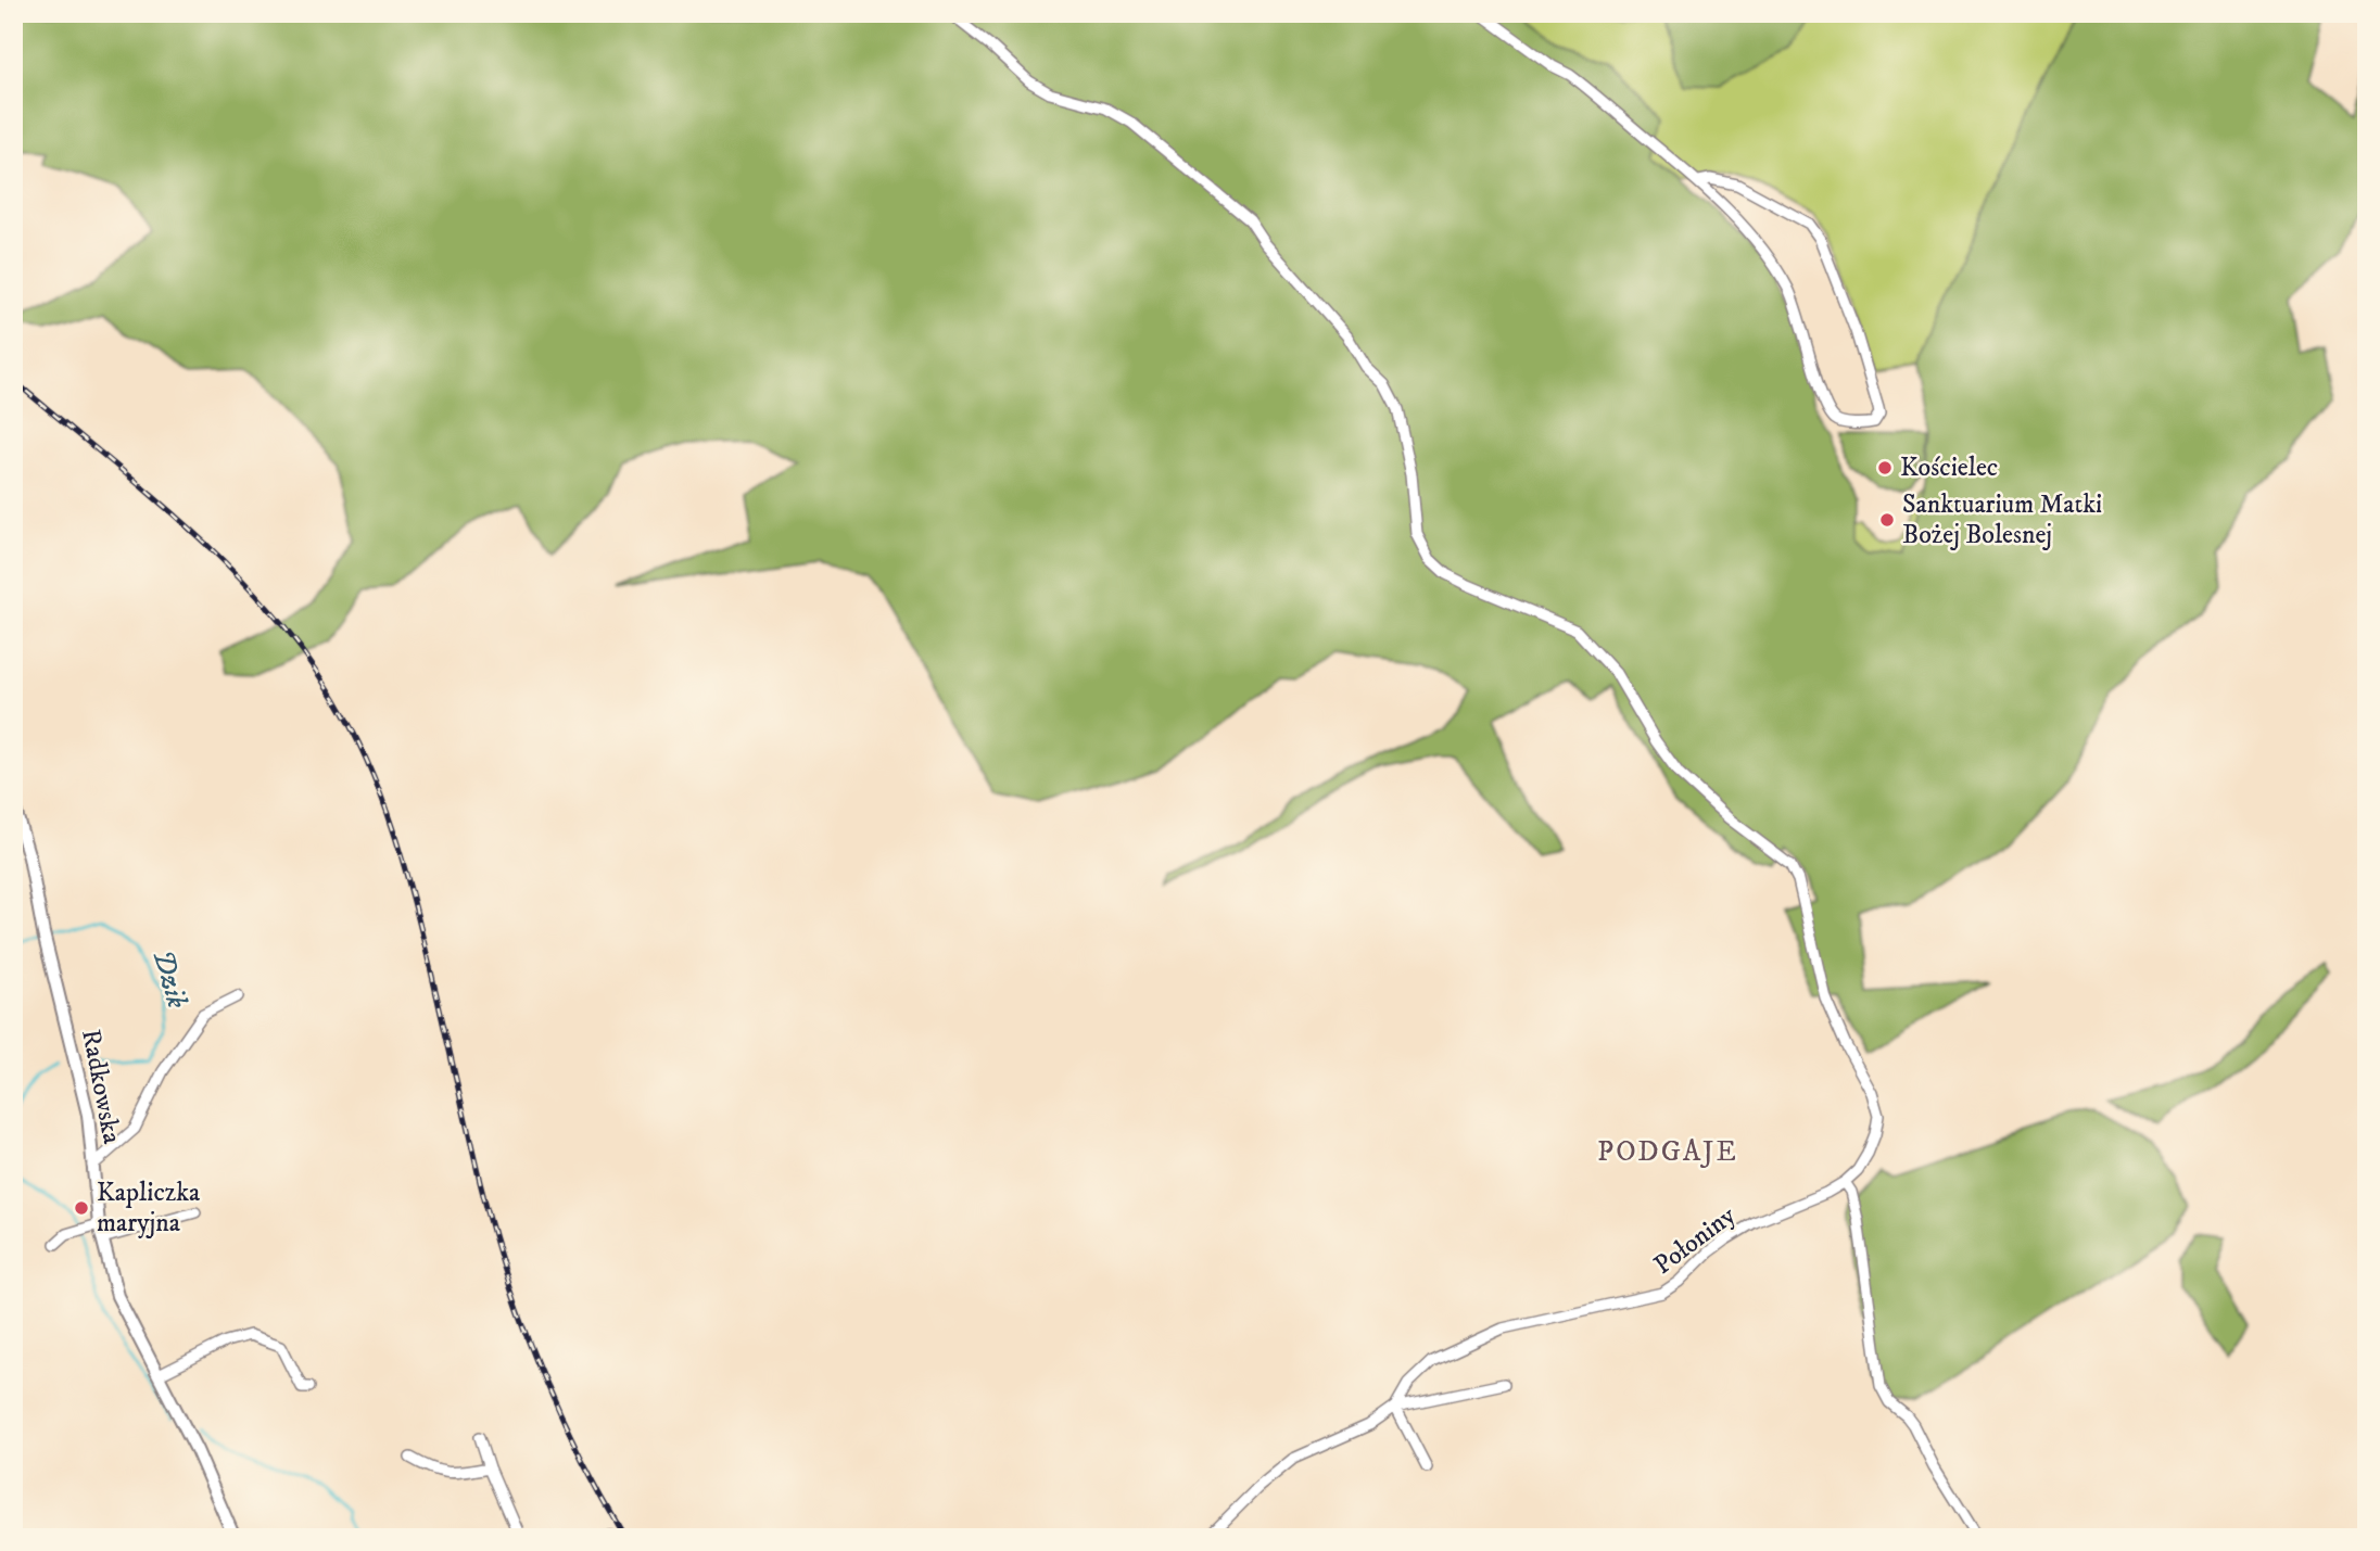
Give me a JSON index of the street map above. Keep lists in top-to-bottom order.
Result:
{
  "streets": {
    "street": ["Radkowska", "Połoniny"]
  },
  "districts": ["PODGAJE"],
  "water": ["Dzik"],
  "places": ["Kościelec", "Sanktuarium Matki Bożej Bolesnej", "Kapliczka maryjna"]
}
